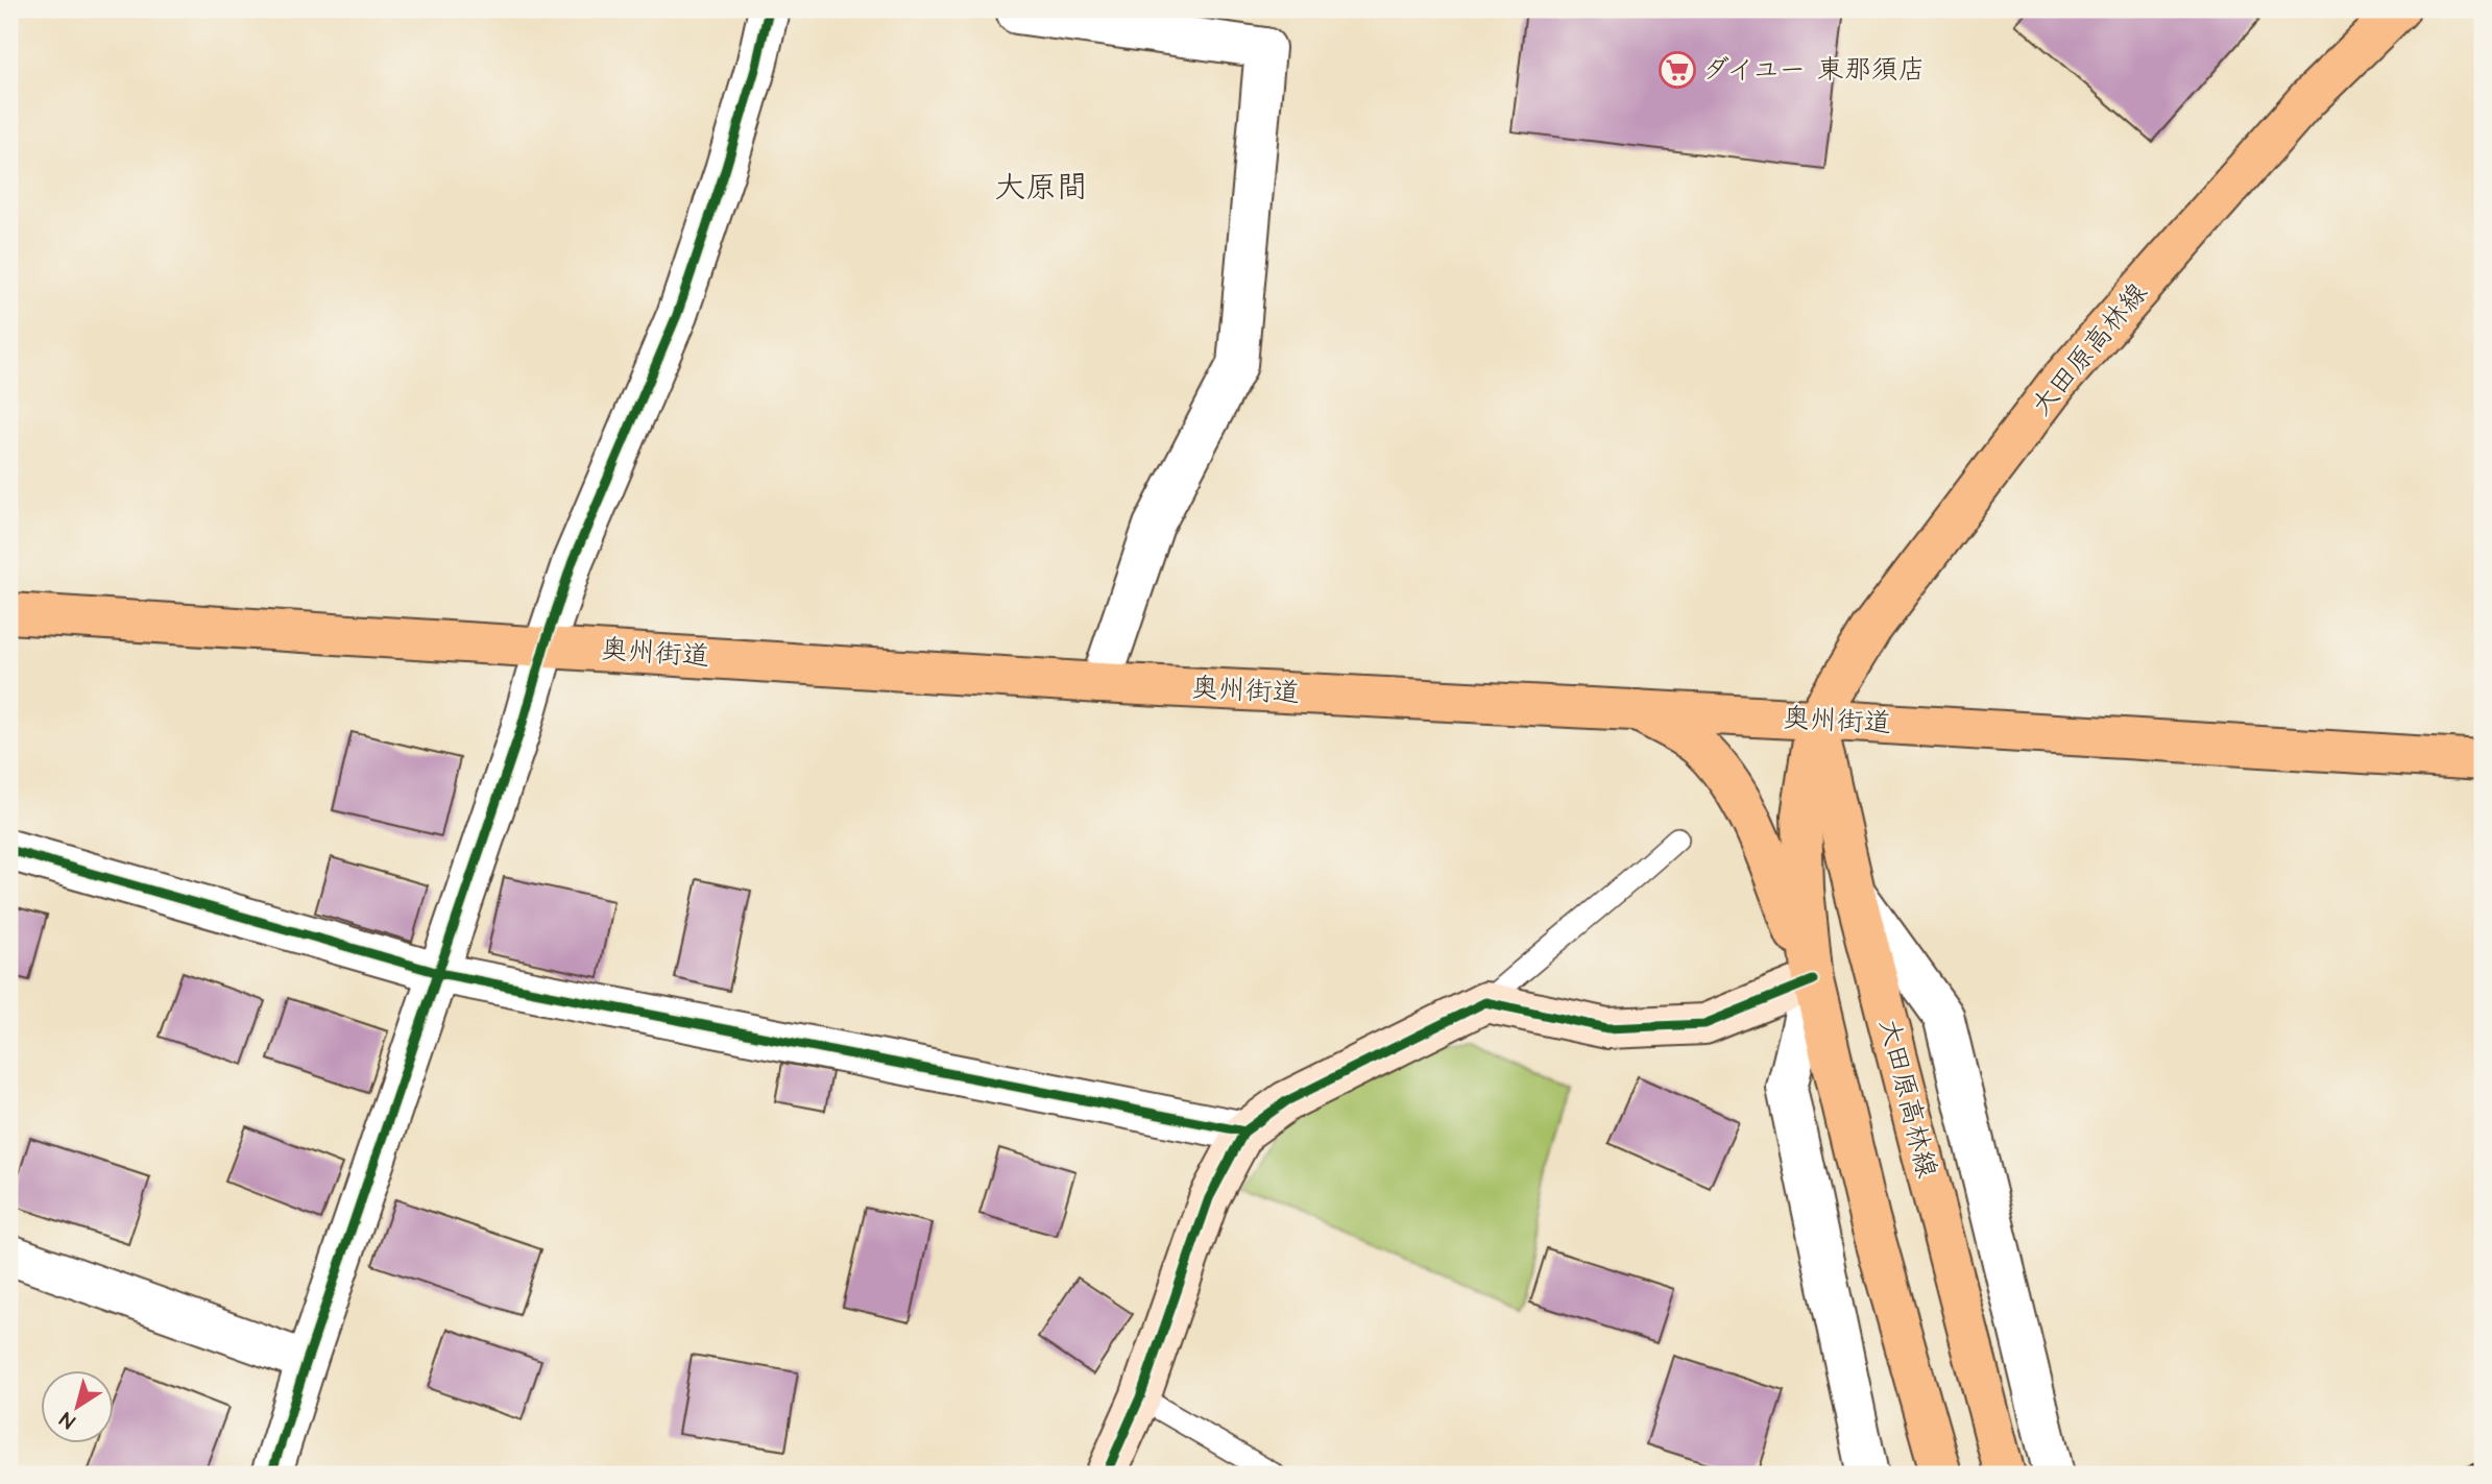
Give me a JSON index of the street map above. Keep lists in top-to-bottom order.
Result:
{
  "streets": {
    "main road": ["大田原高林線", "奥州街道"]
  },
  "crossings": [
    ["大田原高林線", "奥州街道"]
  ],
  "districts": ["大原間"],
  "places": {
    "supermarket": ["ダイユー 東那須店"]
  },
  "north": "bottom left"
}
